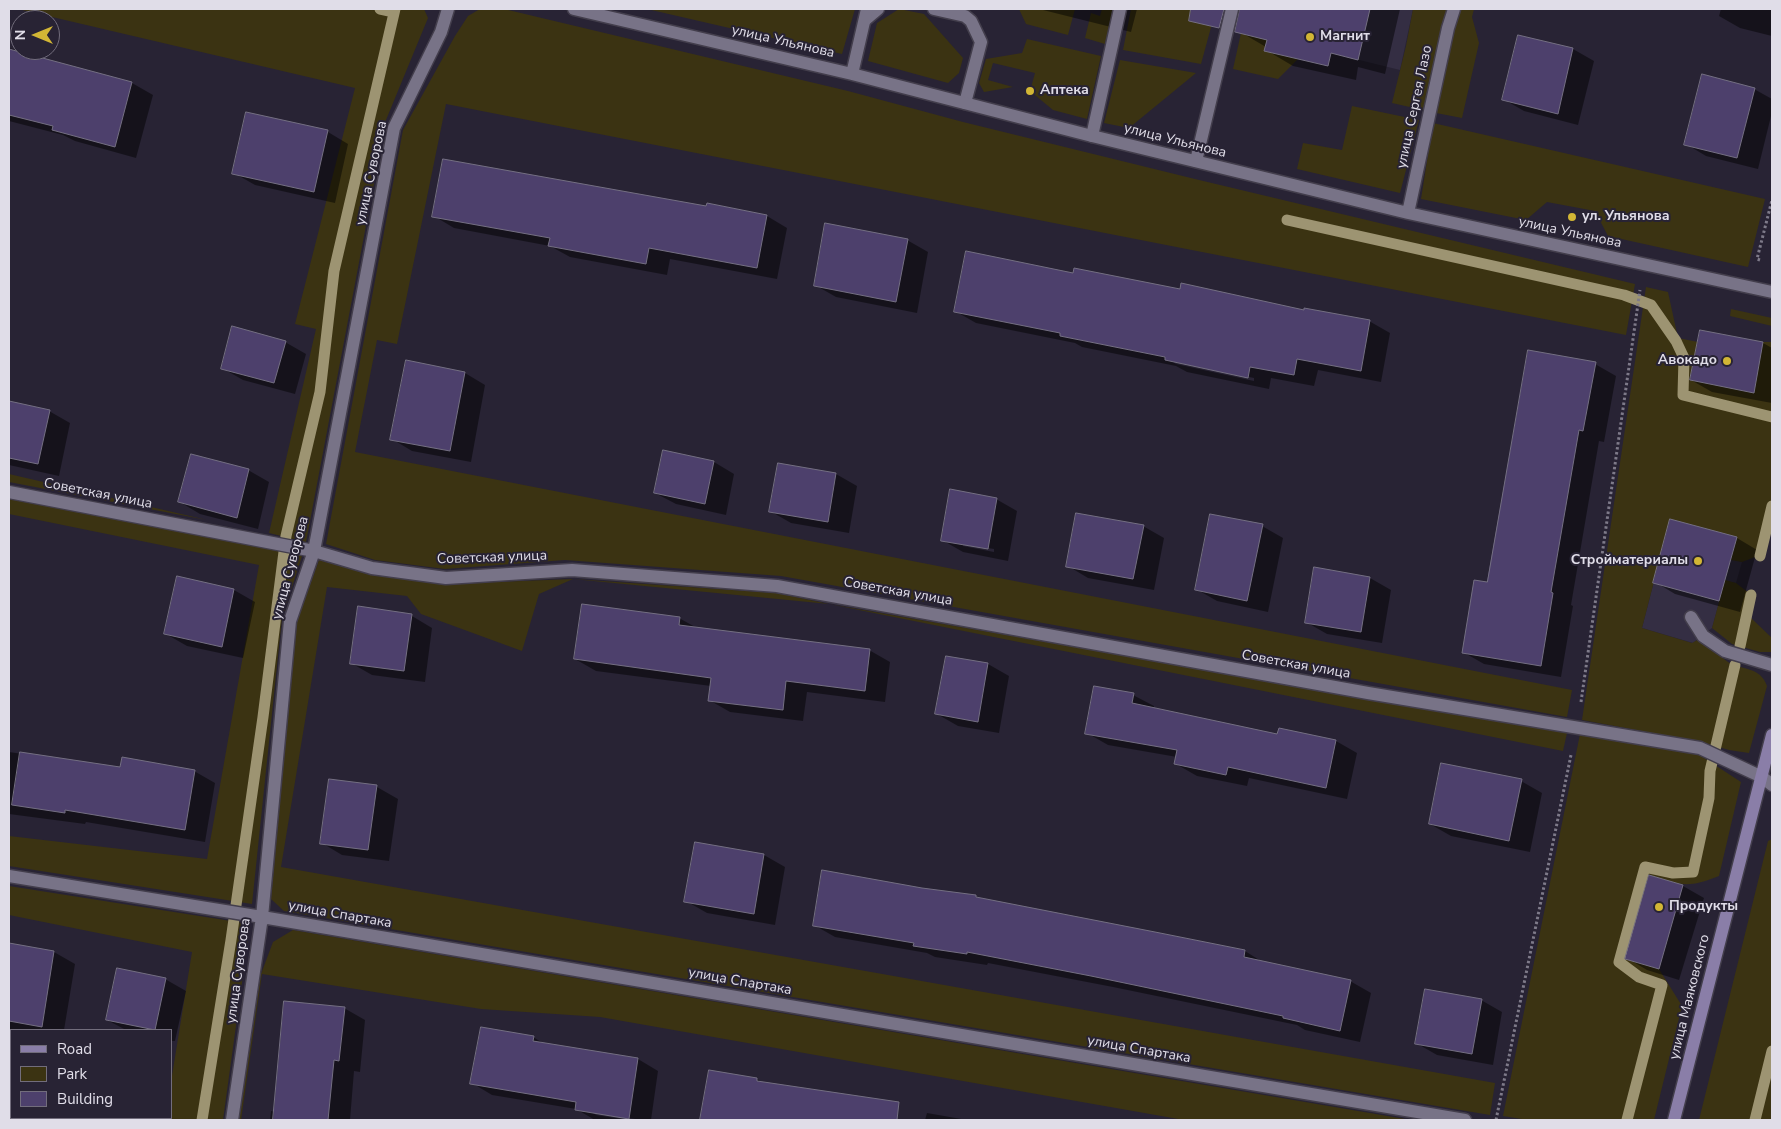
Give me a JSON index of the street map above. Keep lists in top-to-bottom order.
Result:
{
  "streets": {
    "main road": ["улица Маяковского"],
    "street": [
      "улица Ульянова",
      "улица Сергея Лазо",
      "улица Суворова",
      "Советская улица",
      "улица Спартака"
    ]
  },
  "crossings": [
    ["улица Ульянова", "улица Сергея Лазо"],
    ["улица Суворова", "Советская улица"],
    ["улица Суворова", "улица Спартака"],
    ["Советская улица", "улица Маяковского"]
  ],
  "places": [
    "Магнит",
    "Аптека",
    "ул. Ульянова",
    "Авокадо",
    "Стройматериалы",
    "Продукты"
  ],
  "legend": ["Road", "Park", "Building"],
  "north": "left"
}
